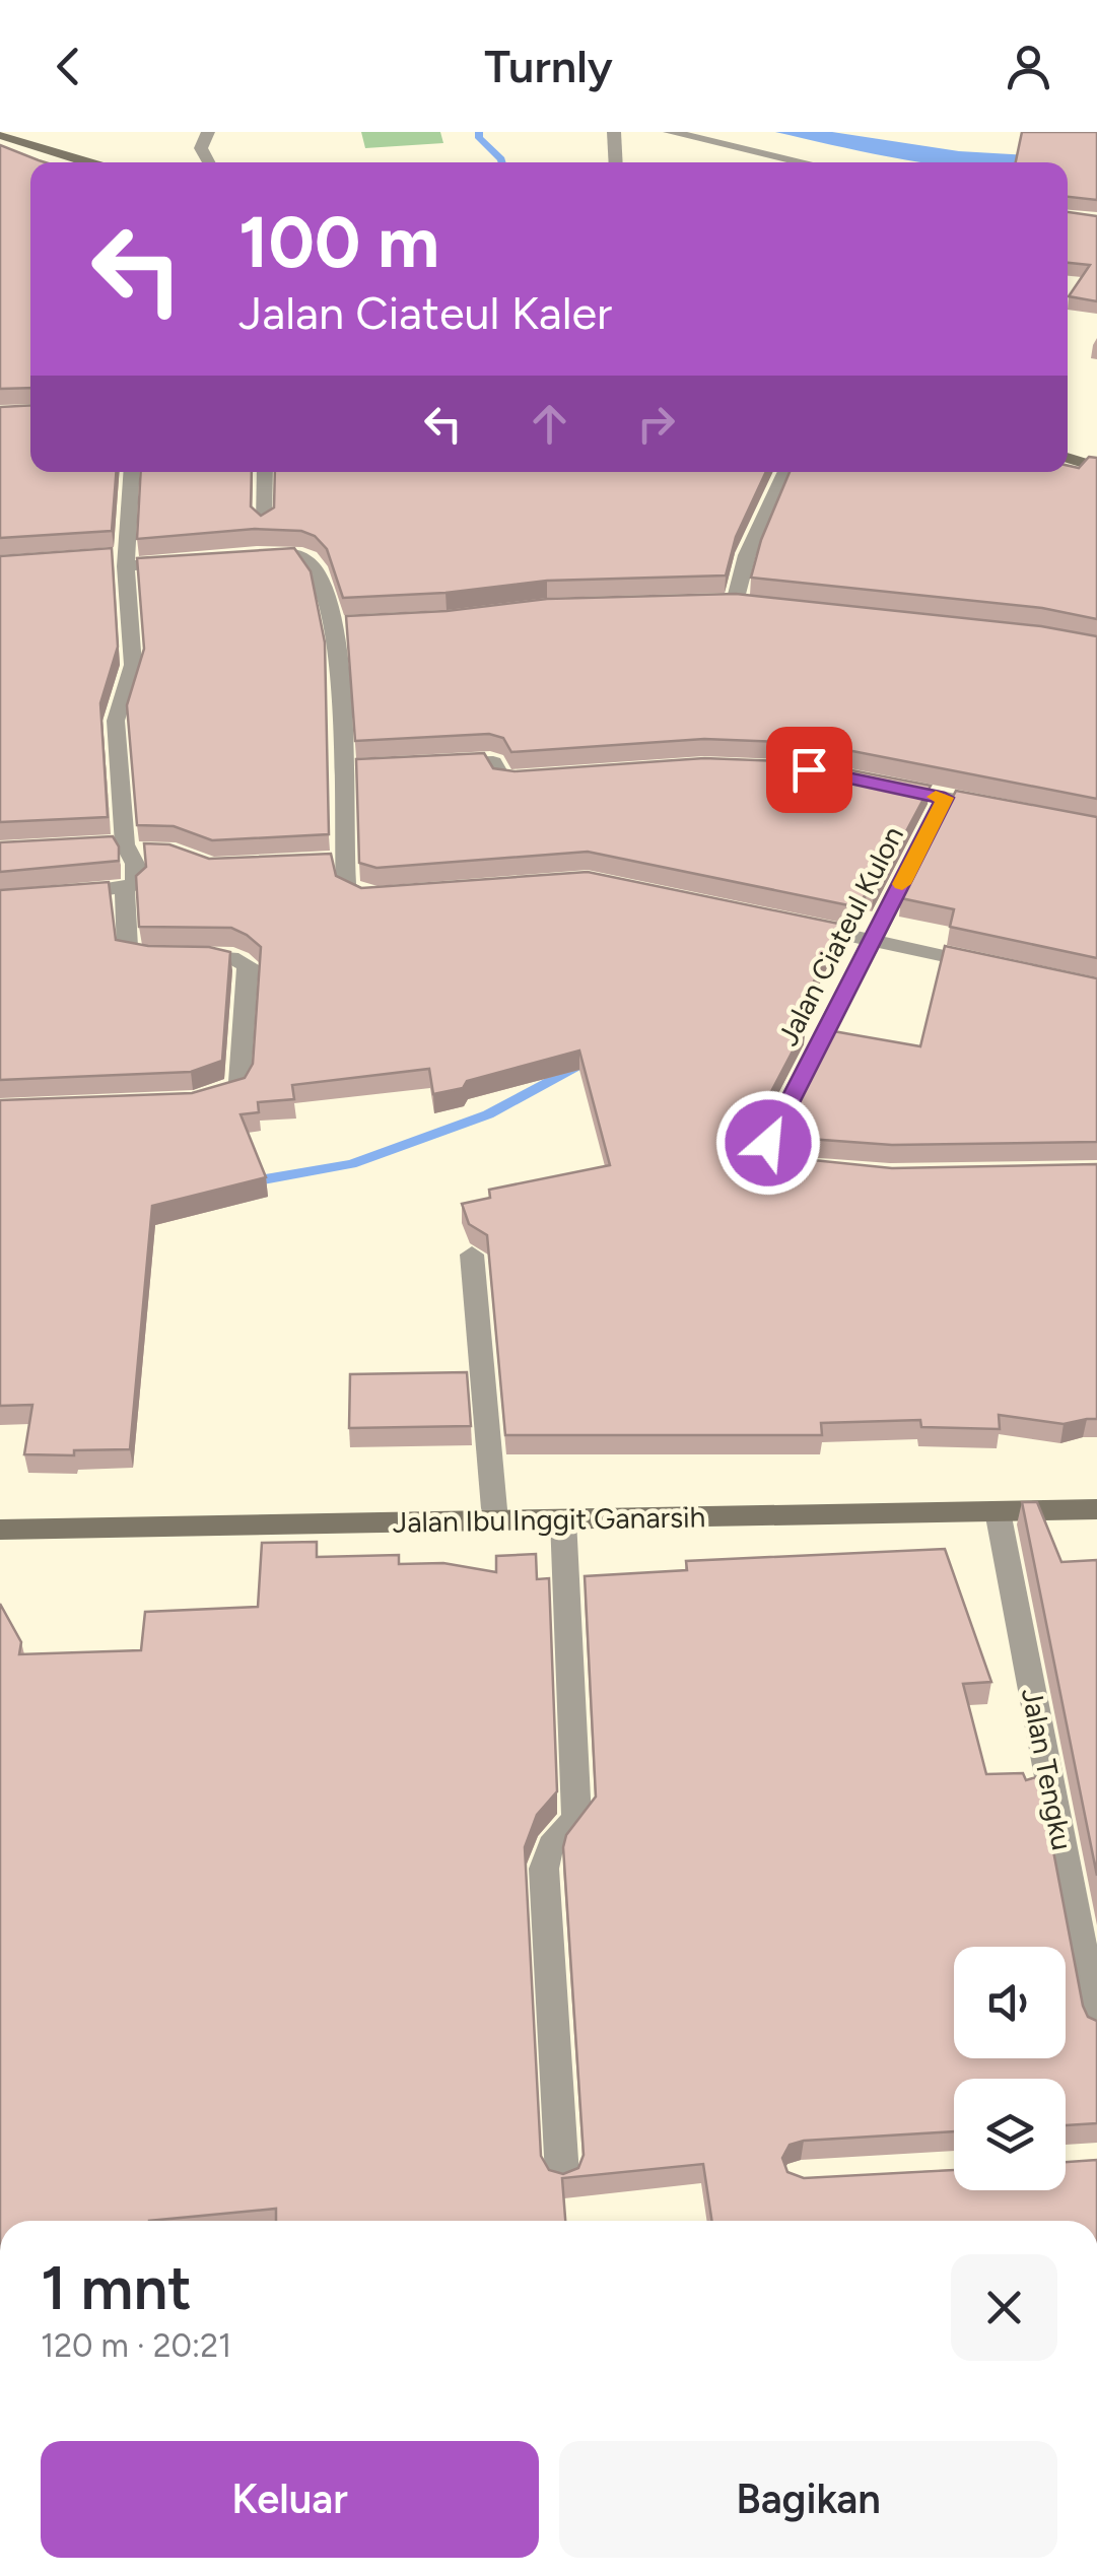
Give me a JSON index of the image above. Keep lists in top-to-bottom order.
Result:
{
  "streets": {
    "main road": ["Jalan Ibu Inggit Ganarsih"],
    "street": ["Jalan Ciateul Kulon", "Jalan Tengku"]
  },
  "crossings": [
    ["Jalan Ibu Inggit Ganarsih", "Jalan Tengku"]
  ],
  "page": {
    "header": "Turnly",
    "turn": ["100 m", "Jalan Ciateul Kaler"],
    "heading": ["1 mnt", "120 m · 20:21"],
    "buttons": ["Keluar", "Bagikan"]
  }
}
